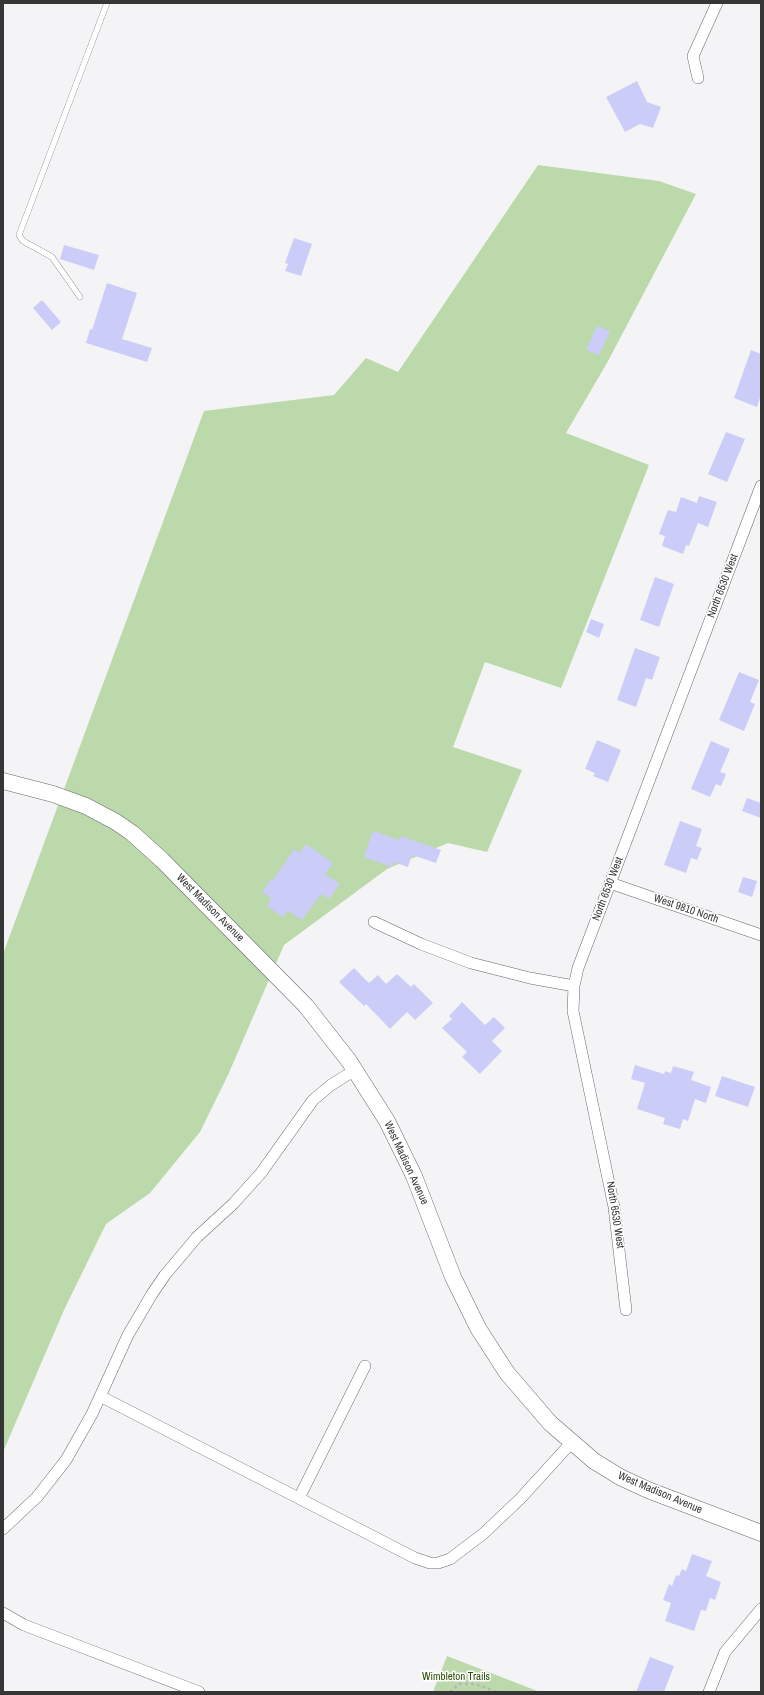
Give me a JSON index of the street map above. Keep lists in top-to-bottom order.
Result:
{
  "streets": {
    "street": ["North 6530 West", "West Madison Avenue", "West 9810 North"]
  },
  "crossings": [
    ["North 6530 West", "West 9810 North"]
  ],
  "parks": ["Wimbleton Trails"]
}
